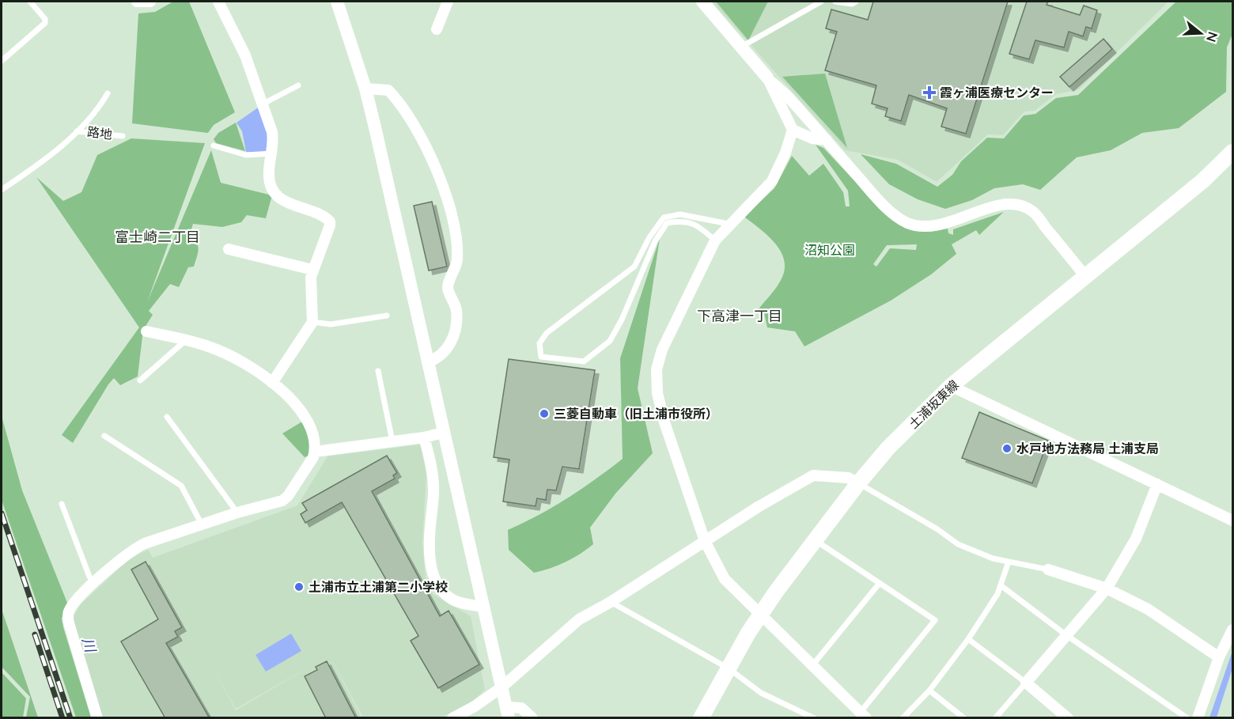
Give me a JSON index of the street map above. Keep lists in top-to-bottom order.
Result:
{
  "streets": {
    "main road": ["土浦坂東線"],
    "lane": ["路地"]
  },
  "districts": ["富士崎二丁目", "下高津一丁目"],
  "water": ["川"],
  "parks": ["沼知公園"],
  "places": {
    "health": ["霞ヶ浦医療センター"],
    "other": ["三菱自動車（旧土浦市役所）", "水戸地方法務局 土浦支局", "土浦市立土浦第二小学校"]
  },
  "north": "right"
}
